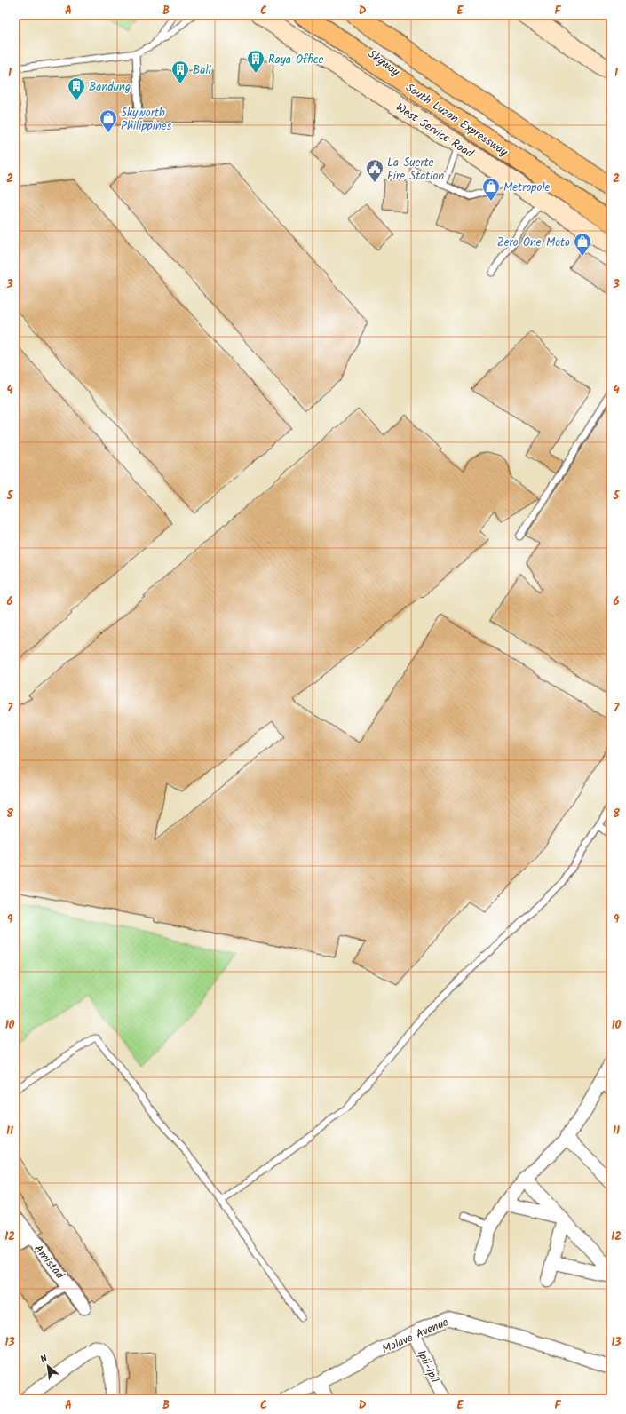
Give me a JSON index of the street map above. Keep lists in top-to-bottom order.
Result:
{
  "streets": {
    "highway": ["Skyway", "South Luzon Expressway"],
    "main road": ["West Service Road"],
    "street": ["Amistad", "Molave Avenue", "Ipil-Ipil"]
  },
  "crossings": [
    ["Molave Avenue", "Ipil-Ipil"]
  ],
  "places": {
    "building": ["Raya Office", "Bali", "Bandung"],
    "shop": ["Skyworth Philippines", "Metropole", "Zero One Moto"],
    "public building": ["La Suerte Fire Station"]
  },
  "north": "top left",
  "grid": {
    "columns": [
      "A",
      "B",
      "C",
      "D",
      "E",
      "F"
    ],
    "rows": [
      "1",
      "2",
      "3",
      "4",
      "5",
      "6",
      "7",
      "8",
      "9",
      "10",
      "11",
      "12",
      "13"
    ]
  }
}
